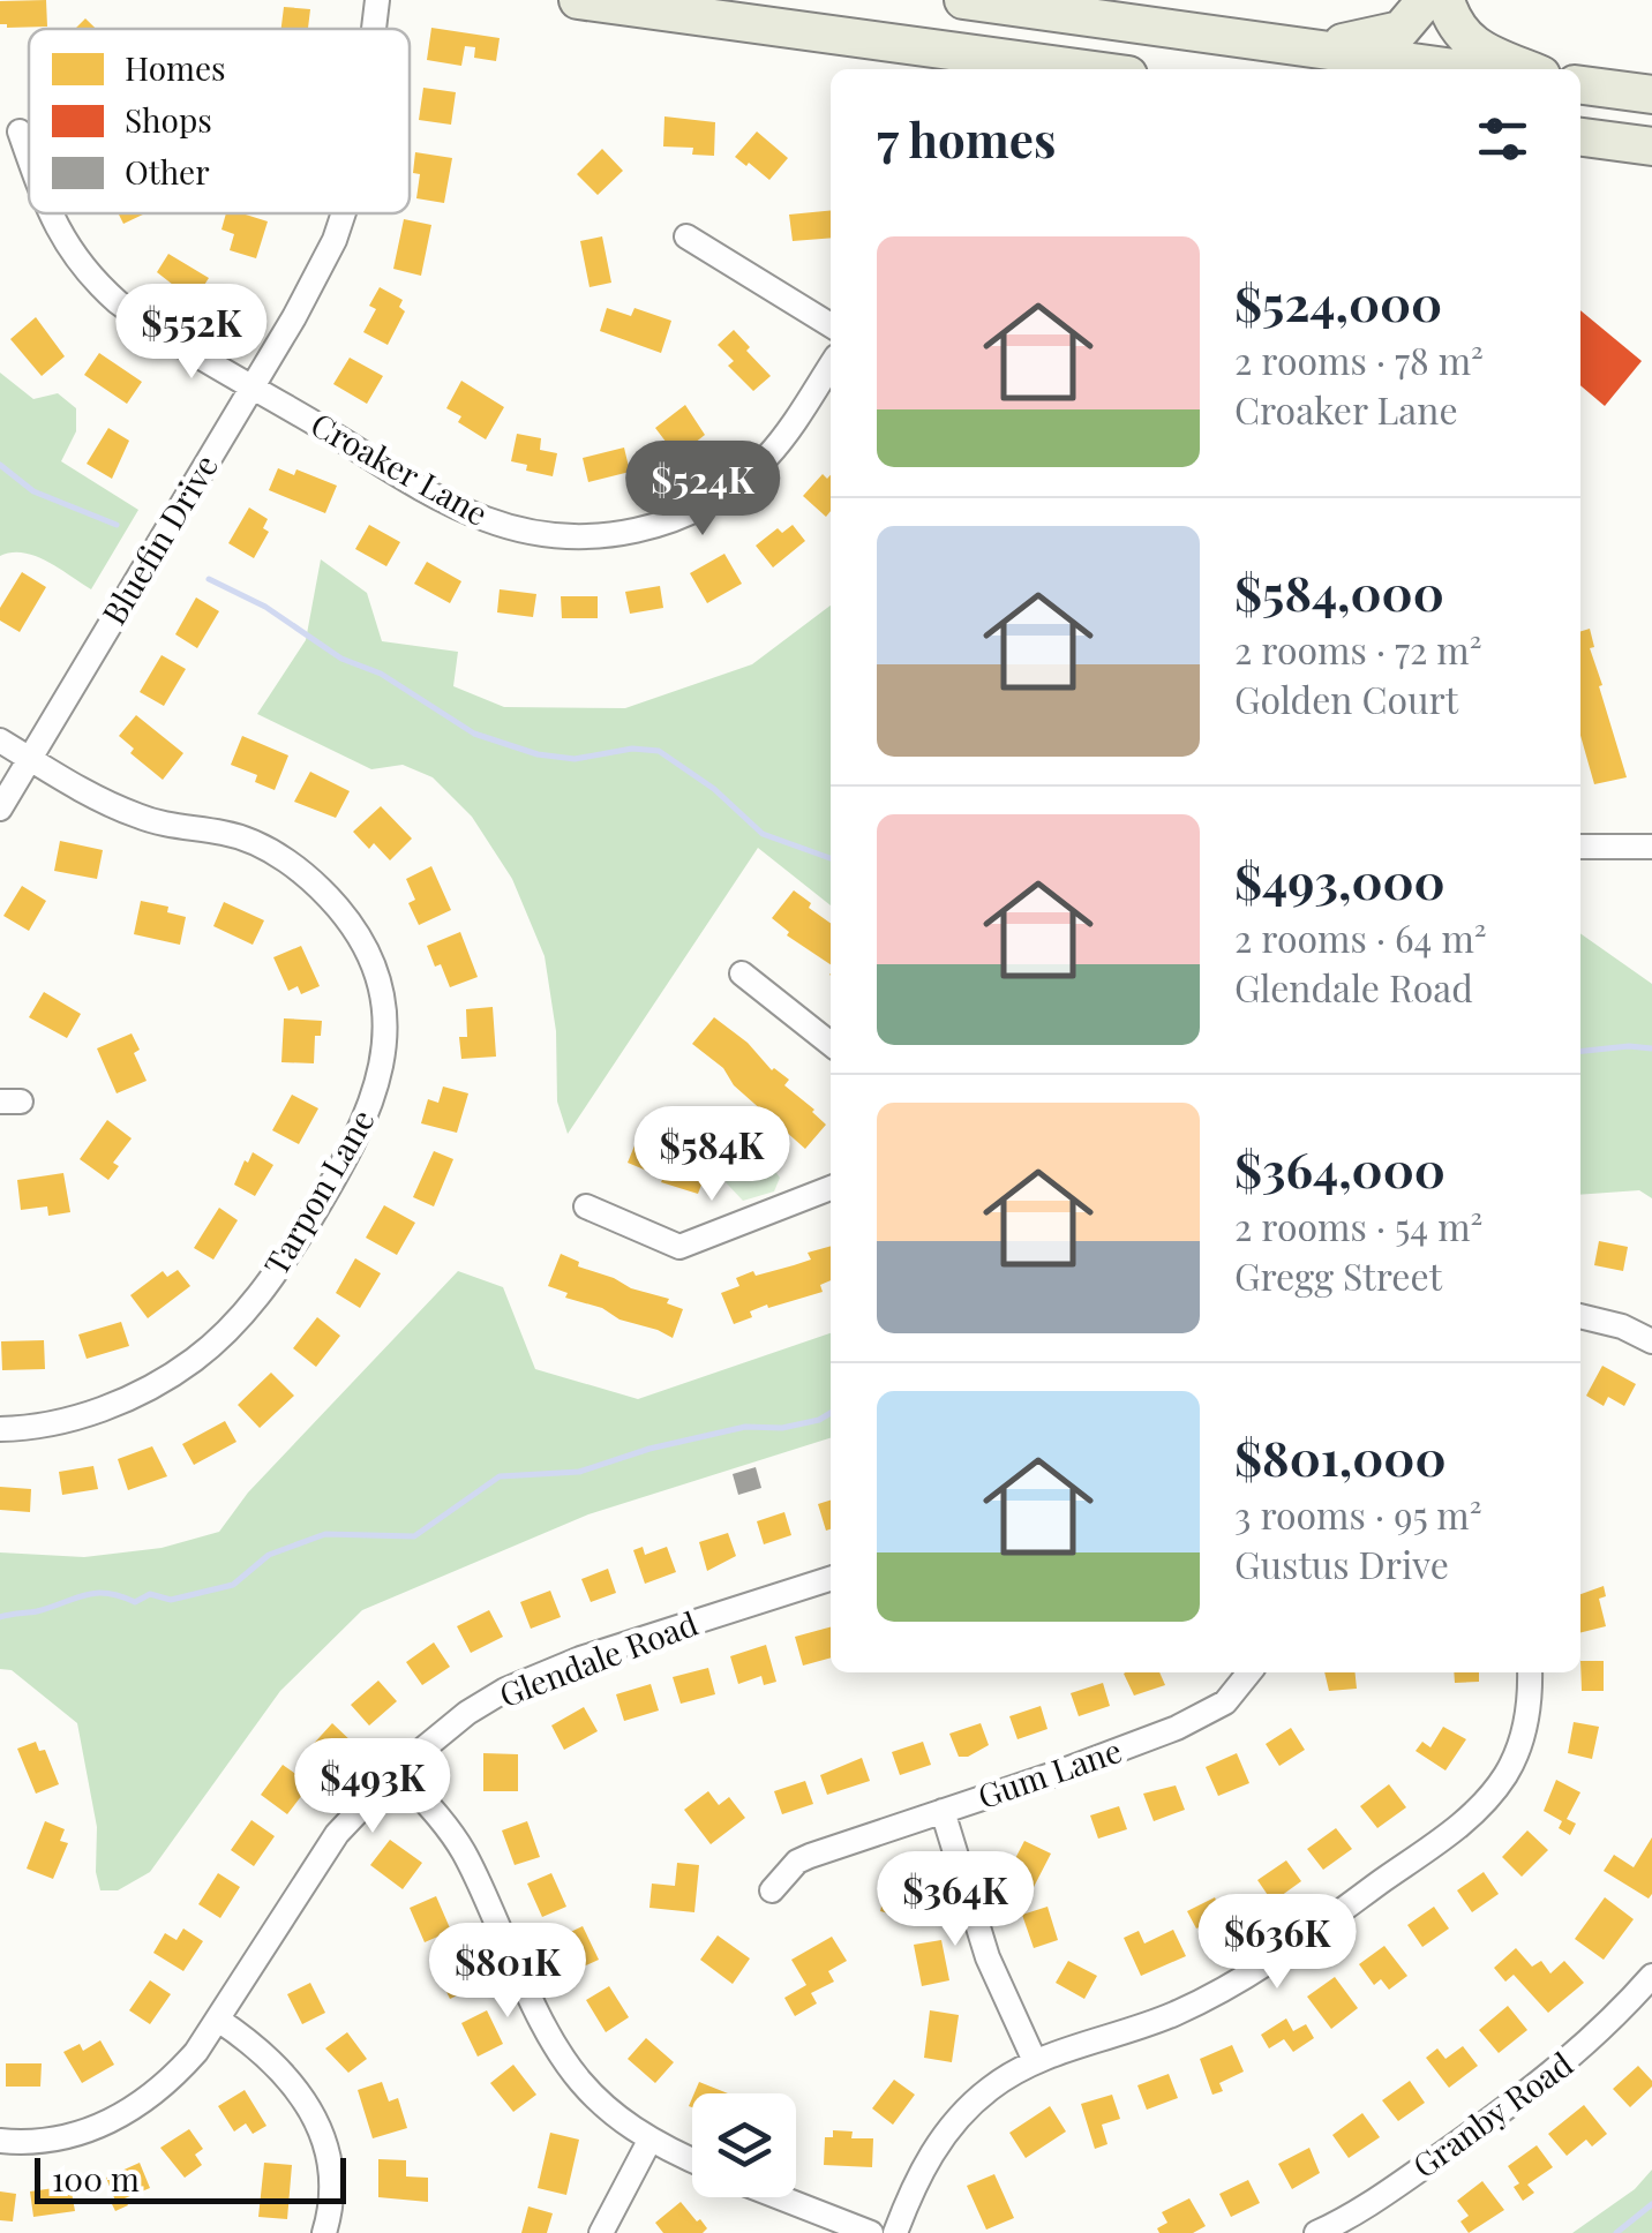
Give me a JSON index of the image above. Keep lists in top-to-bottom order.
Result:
{
  "streets": {
    "street": [
      "Croaker Lane",
      "Bluefin Drive",
      "Tarpon Lane",
      "Glendale Road",
      "Gum Lane",
      "Granby Road"
    ]
  },
  "crossings": [
    ["Croaker Lane", "Bluefin Drive"],
    ["Bluefin Drive", "Tarpon Lane"]
  ],
  "legend": ["Homes", "Shops", "Other"],
  "scale_bar": "100 m",
  "page": {
    "heading": "7 homes",
    "list": [
      {
        "name": "$524,000",
        "note": "2 rooms · 78 m² · Croaker Lane"
      },
      {
        "name": "$584,000",
        "note": "2 rooms · 72 m² · Golden Court"
      },
      {
        "name": "$493,000",
        "note": "2 rooms · 64 m² · Glendale Road"
      },
      {
        "name": "$364,000",
        "note": "2 rooms · 54 m² · Gregg Street"
      },
      {
        "name": "$801,000",
        "note": "3 rooms · 95 m² · Gustus Drive"
      }
    ],
    "price": [
      "$552K",
      "$524K",
      "$584K",
      "$493K",
      "$364K",
      "$636K",
      "$801K"
    ],
    "scale": "100 m"
  }
}
